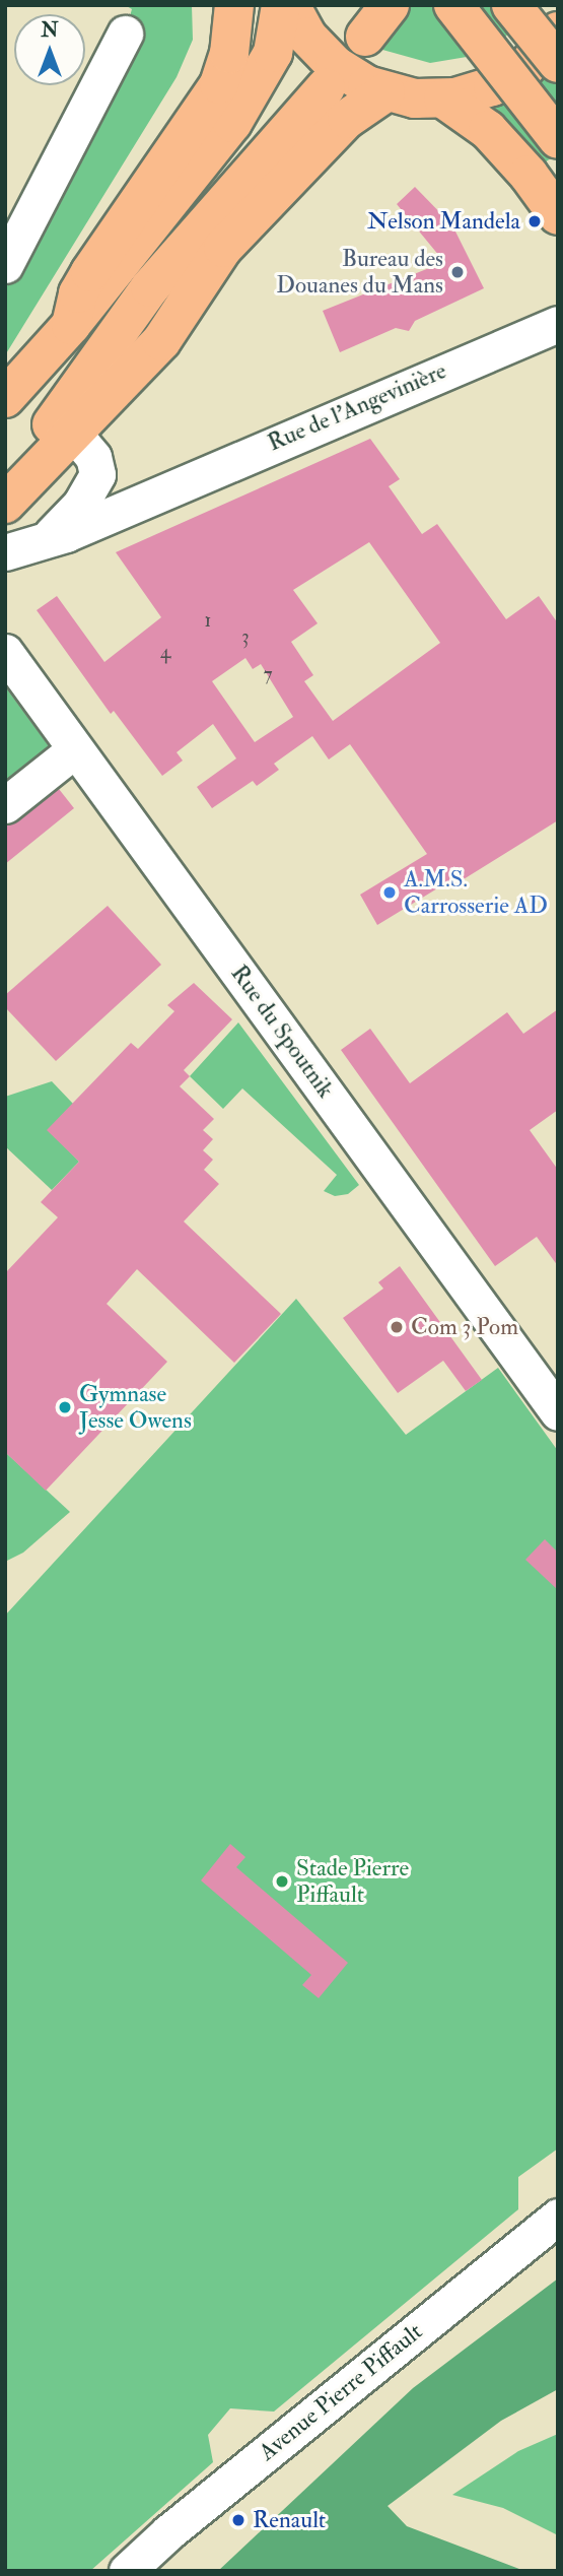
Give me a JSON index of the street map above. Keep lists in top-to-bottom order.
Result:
{
  "streets": {
    "street": ["Rue de l'Angevinière", "Rue du Spoutnik", "Avenue Pierre Piffault"]
  },
  "places": [
    "Nelson Mandela",
    "Bureau des Douanes du Mans",
    "A.M.S. Carrosserie AD",
    "Com 3 Pom",
    "Gymnase Jesse Owens",
    "Stade Pierre Piffault",
    "Renault"
  ],
  "house_numbers": [
    "1",
    "3",
    "4",
    "7"
  ],
  "north": "top"
}
